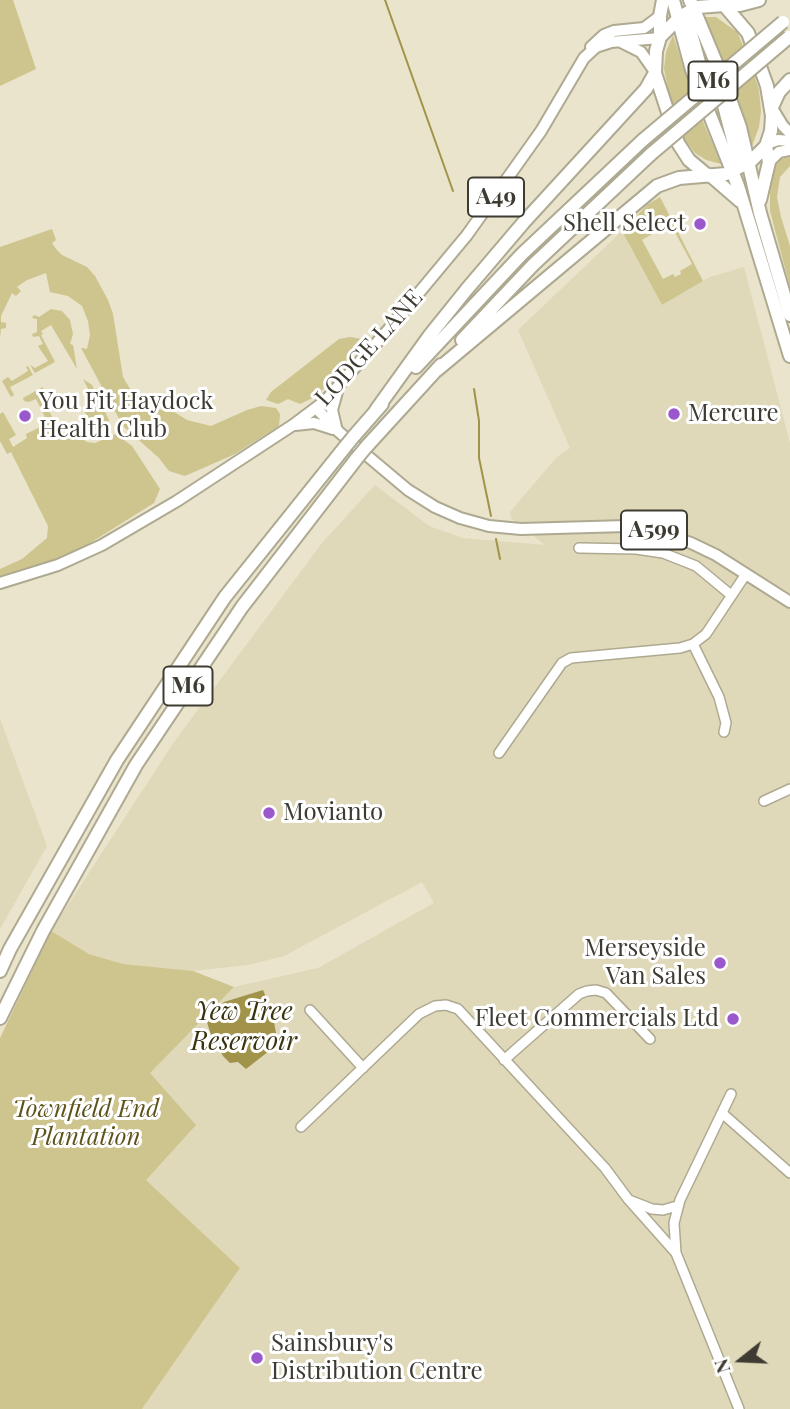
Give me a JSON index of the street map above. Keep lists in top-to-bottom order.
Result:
{
  "streets": {
    "highway": ["M6"],
    "main road": ["A49", "LODGE LANE", "A599"]
  },
  "crossings": [
    ["LODGE LANE", "A599"]
  ],
  "water": ["Yew Tree Reservoir"],
  "parks": ["Townfield End Plantation"],
  "places": [
    "Shell Select",
    "Mercure",
    "You Fit Haydock Health Club",
    "Movianto",
    "Merseyside Van Sales",
    "Fleet Commercials Ltd",
    "Sainsbury's Distribution Centre"
  ],
  "north": "left"
}
